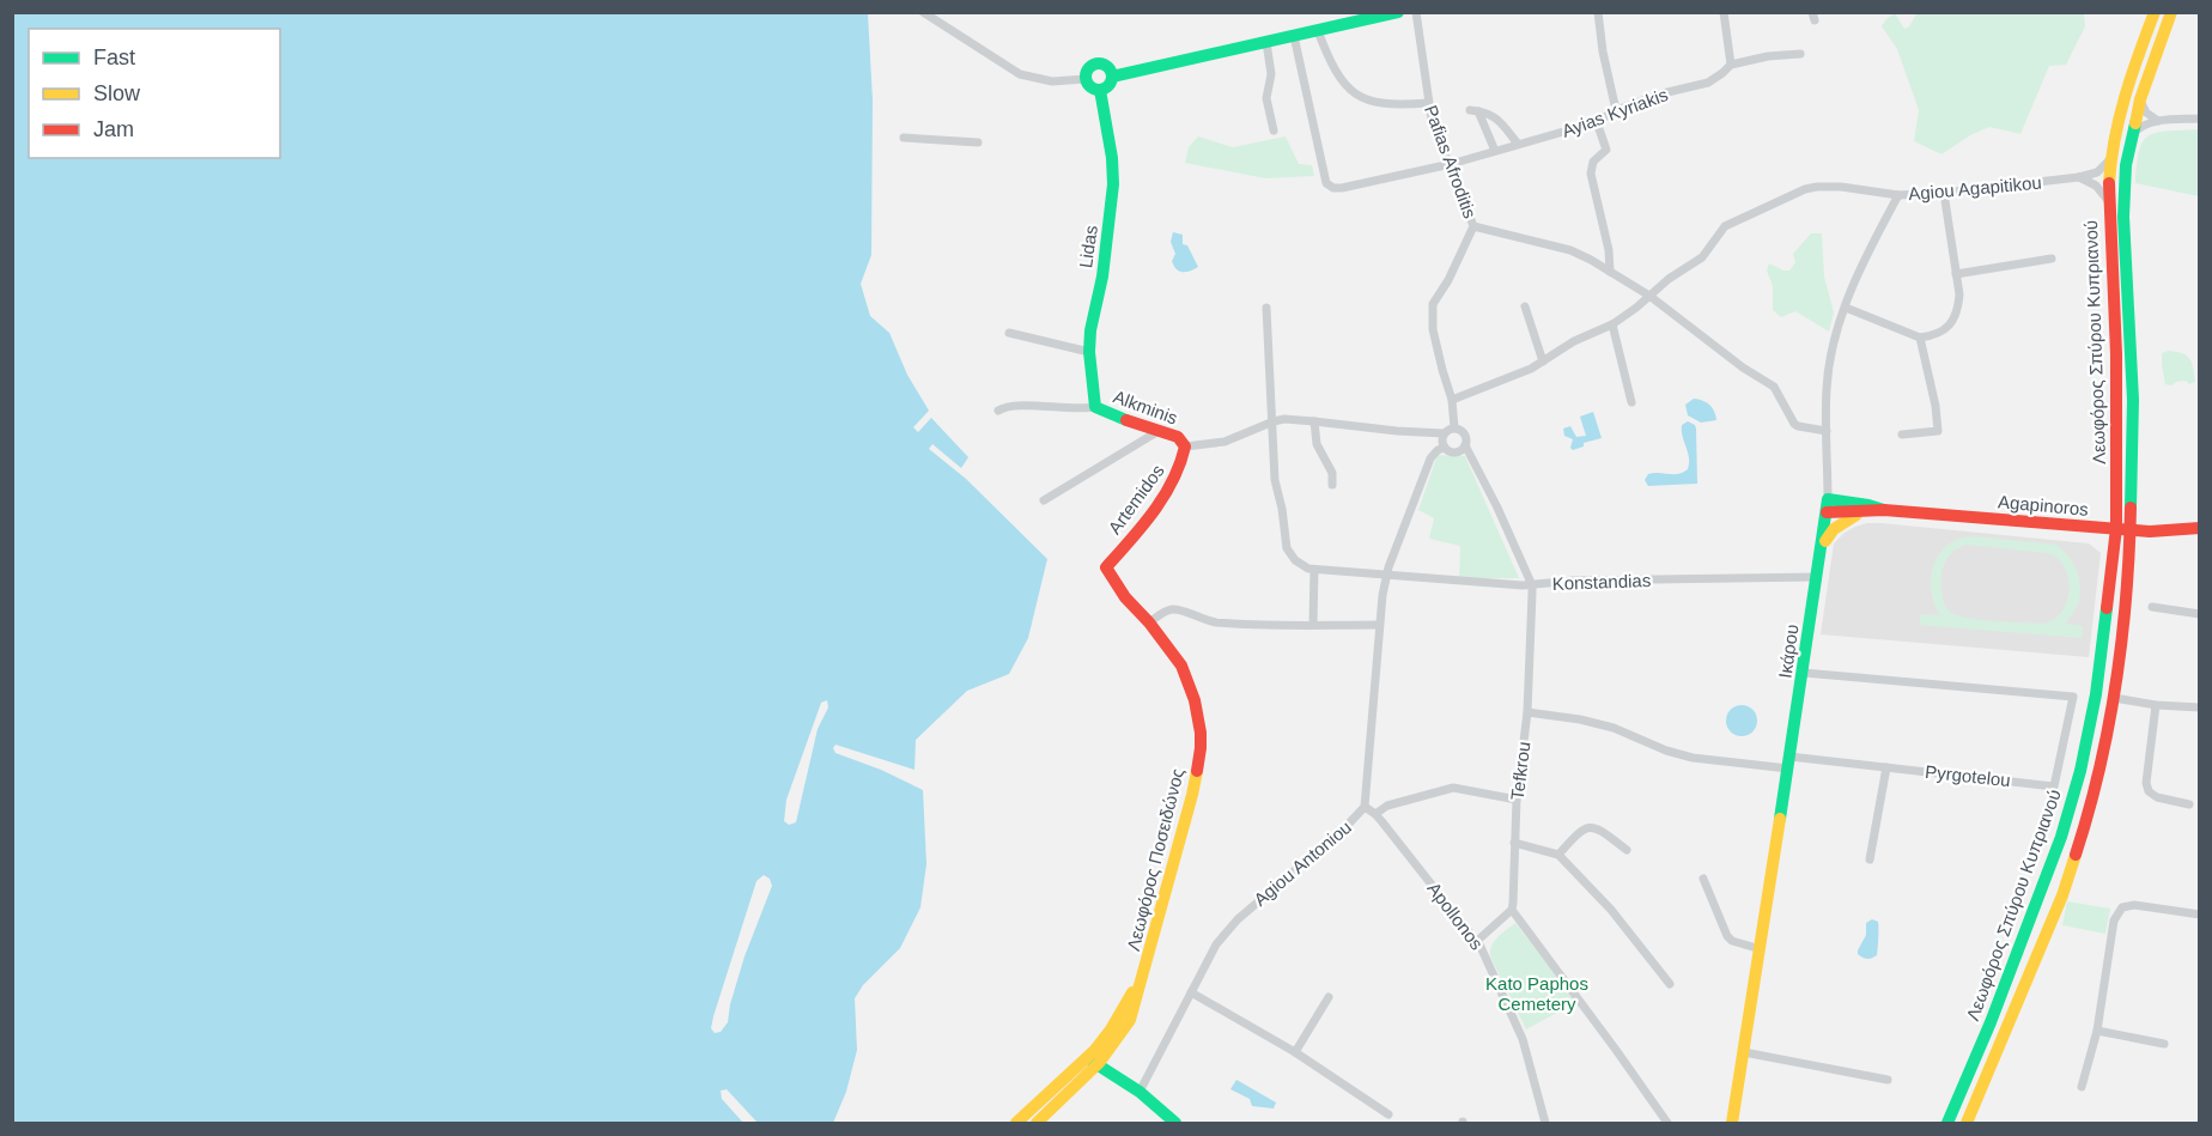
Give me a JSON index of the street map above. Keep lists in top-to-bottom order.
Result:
{
  "streets": {
    "main road": [
      "Lidas",
      "Λεωφόρος Σπύρου Κυπριανού",
      "Alkminis",
      "Artemidos",
      "Agapinoros",
      "Ικάρου",
      "Λεωφόρος Ποσειδώνος"
    ],
    "street": [
      "Ayias Kyriakis",
      "Pafias Afroditis",
      "Agiou Agapitikou",
      "Konstandias",
      "Tefkrou",
      "Pyrgotelou",
      "Agiou Antoniou",
      "Apollonos"
    ]
  },
  "crossings": [
    ["Ayias Kyriakis", "Pafias Afroditis"],
    ["Pafias Afroditis", "Agiou Agapitikou"],
    ["Pafias Afroditis", "Agiou Antoniou"],
    ["Agiou Agapitikou", "Λεωφόρος Σπύρου Κυπριανού"],
    ["Agiou Agapitikou", "Ικάρου"],
    ["Lidas", "Alkminis"],
    ["Λεωφόρος Σπύρου Κυπριανού", "Agapinoros"],
    ["Alkminis", "Artemidos"],
    ["Artemidos", "Λεωφόρος Ποσειδώνος"],
    ["Agapinoros", "Ικάρου"],
    ["Konstandias", "Ικάρου"],
    ["Konstandias", "Tefkrou"],
    ["Konstandias", "Agiou Antoniou"],
    ["Ικάρου", "Pyrgotelou"],
    ["Tefkrou", "Pyrgotelou"],
    ["Agiou Antoniou", "Apollonos"]
  ],
  "parks": ["Kato Paphos Cemetery"],
  "legend": ["Fast", "Slow", "Jam"]
}
